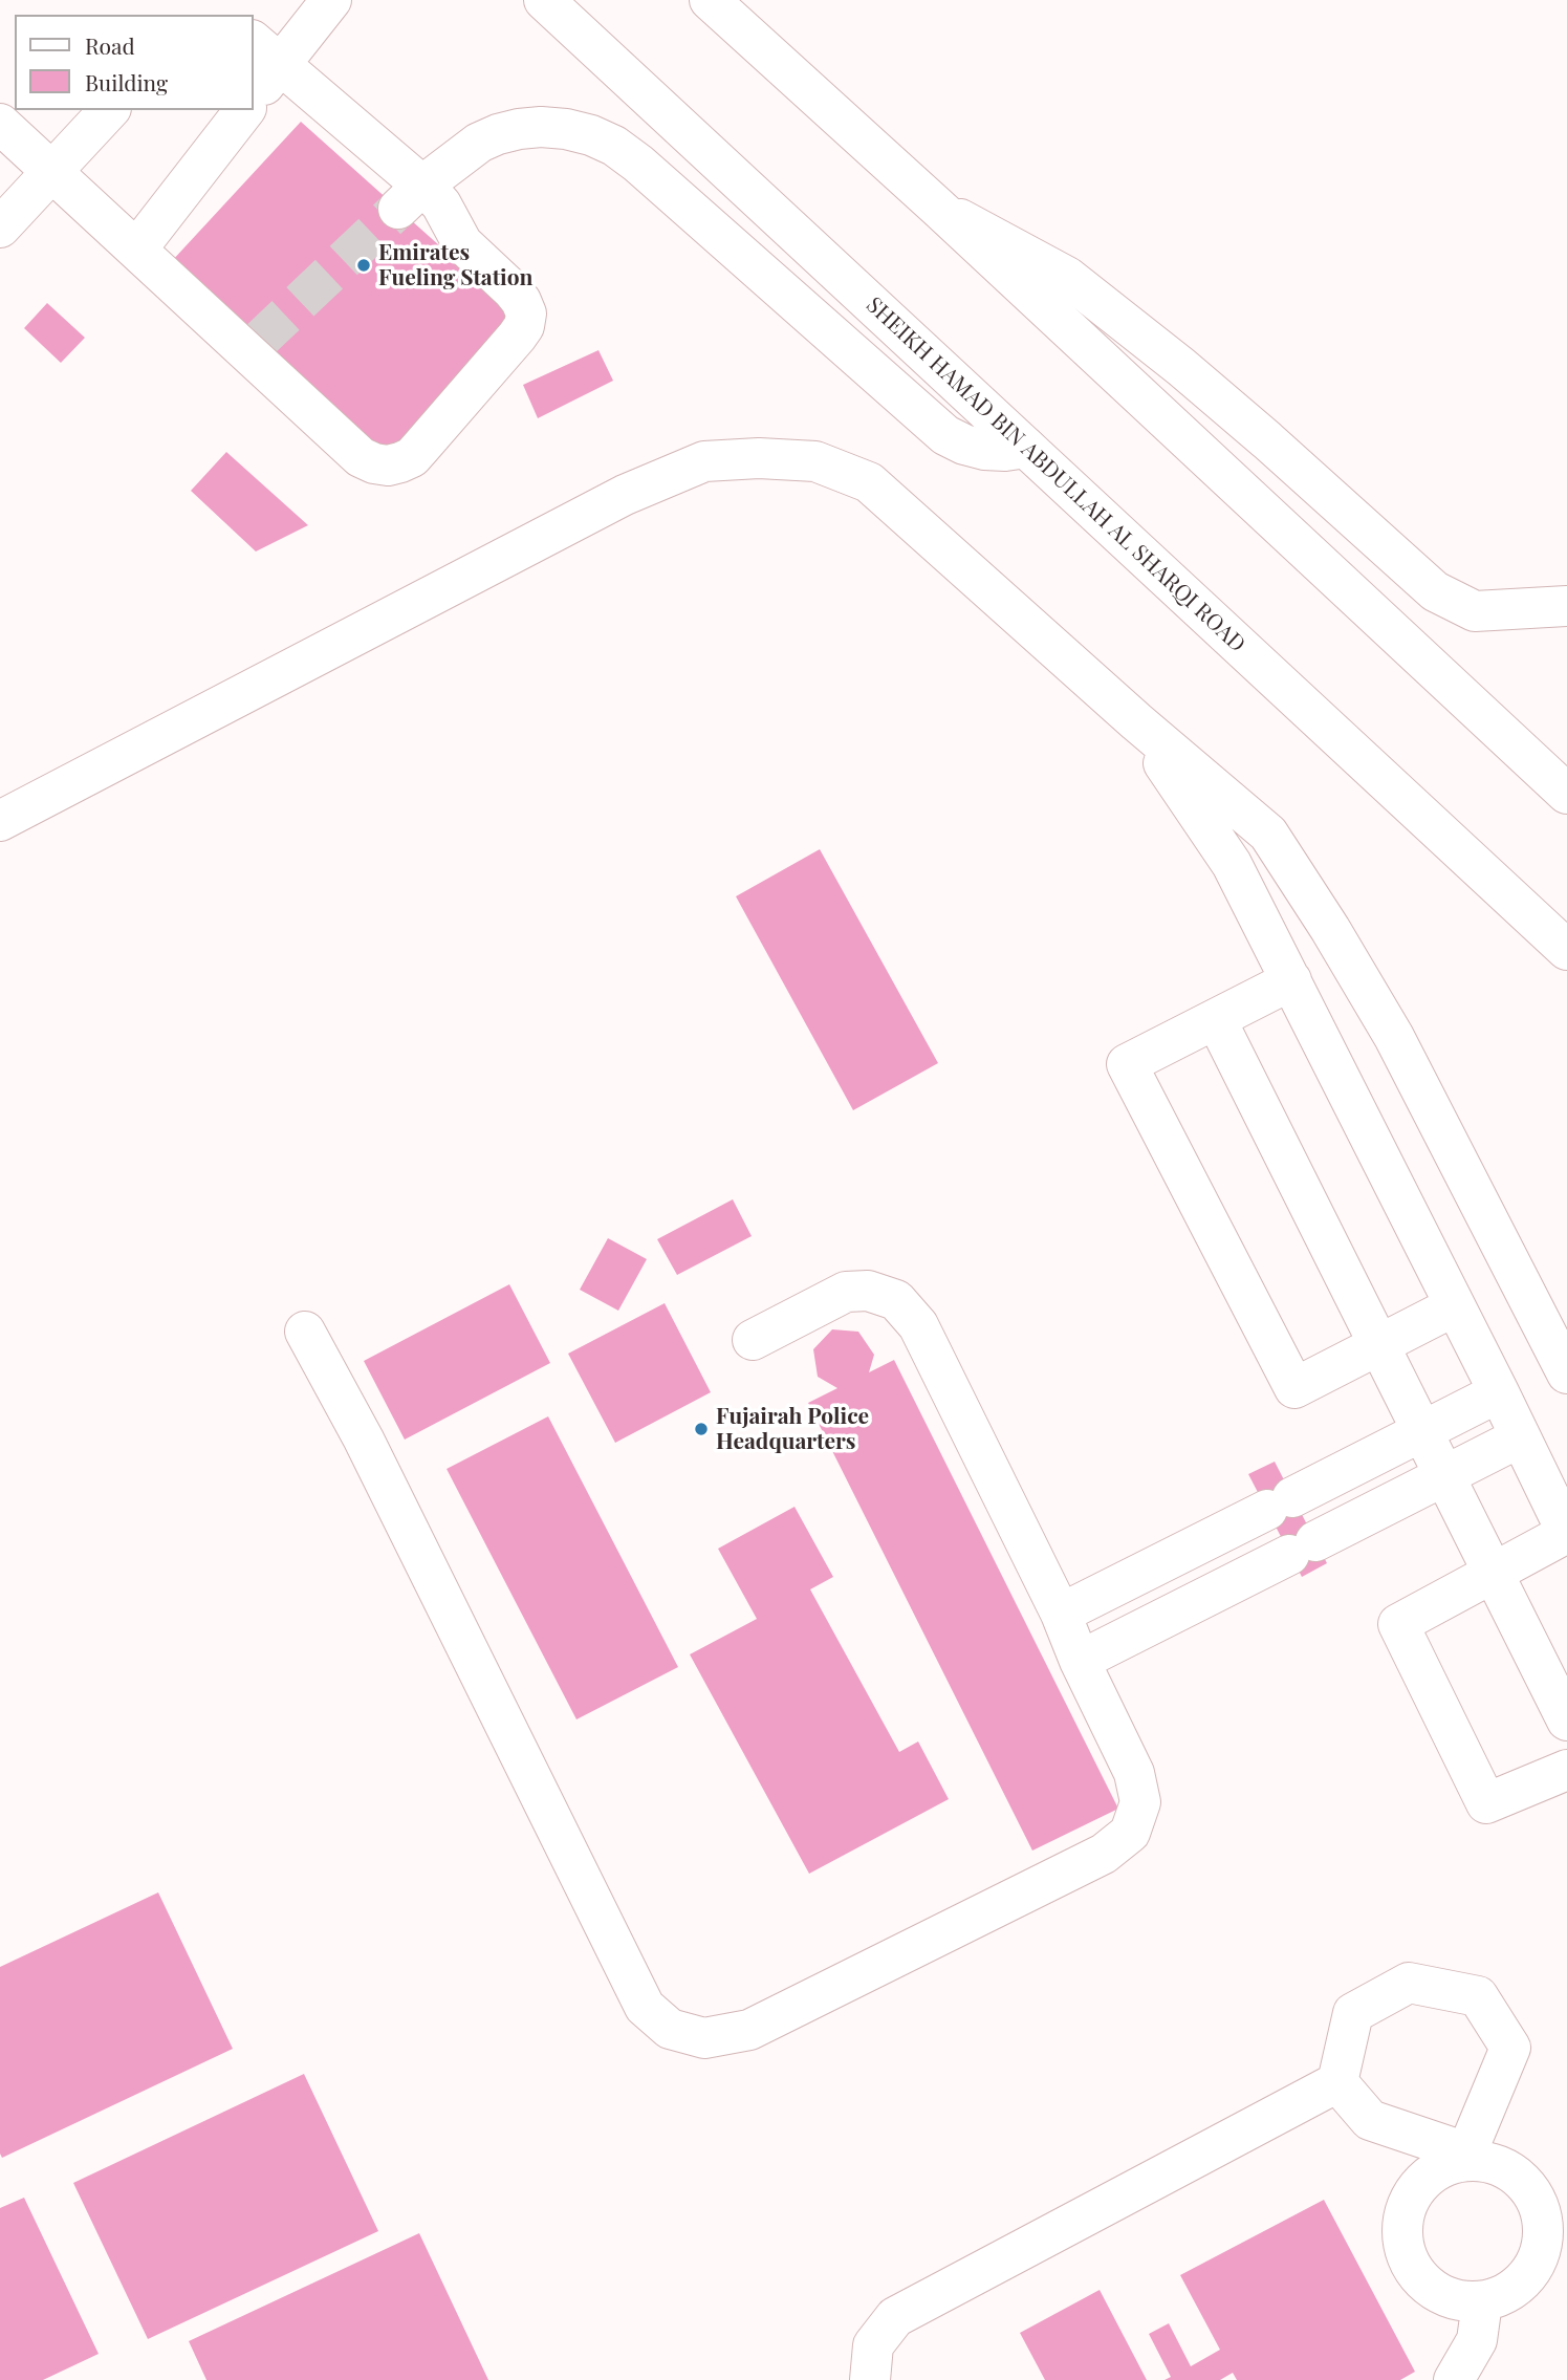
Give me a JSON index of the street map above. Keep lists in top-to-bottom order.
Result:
{
  "streets": {
    "main road": ["SHEIKH HAMAD BIN ABDULLAH AL SHARQI ROAD"]
  },
  "places": ["Emirates Fueling Station", "Fujairah Police Headquarters"],
  "legend": ["Road", "Building"]
}
